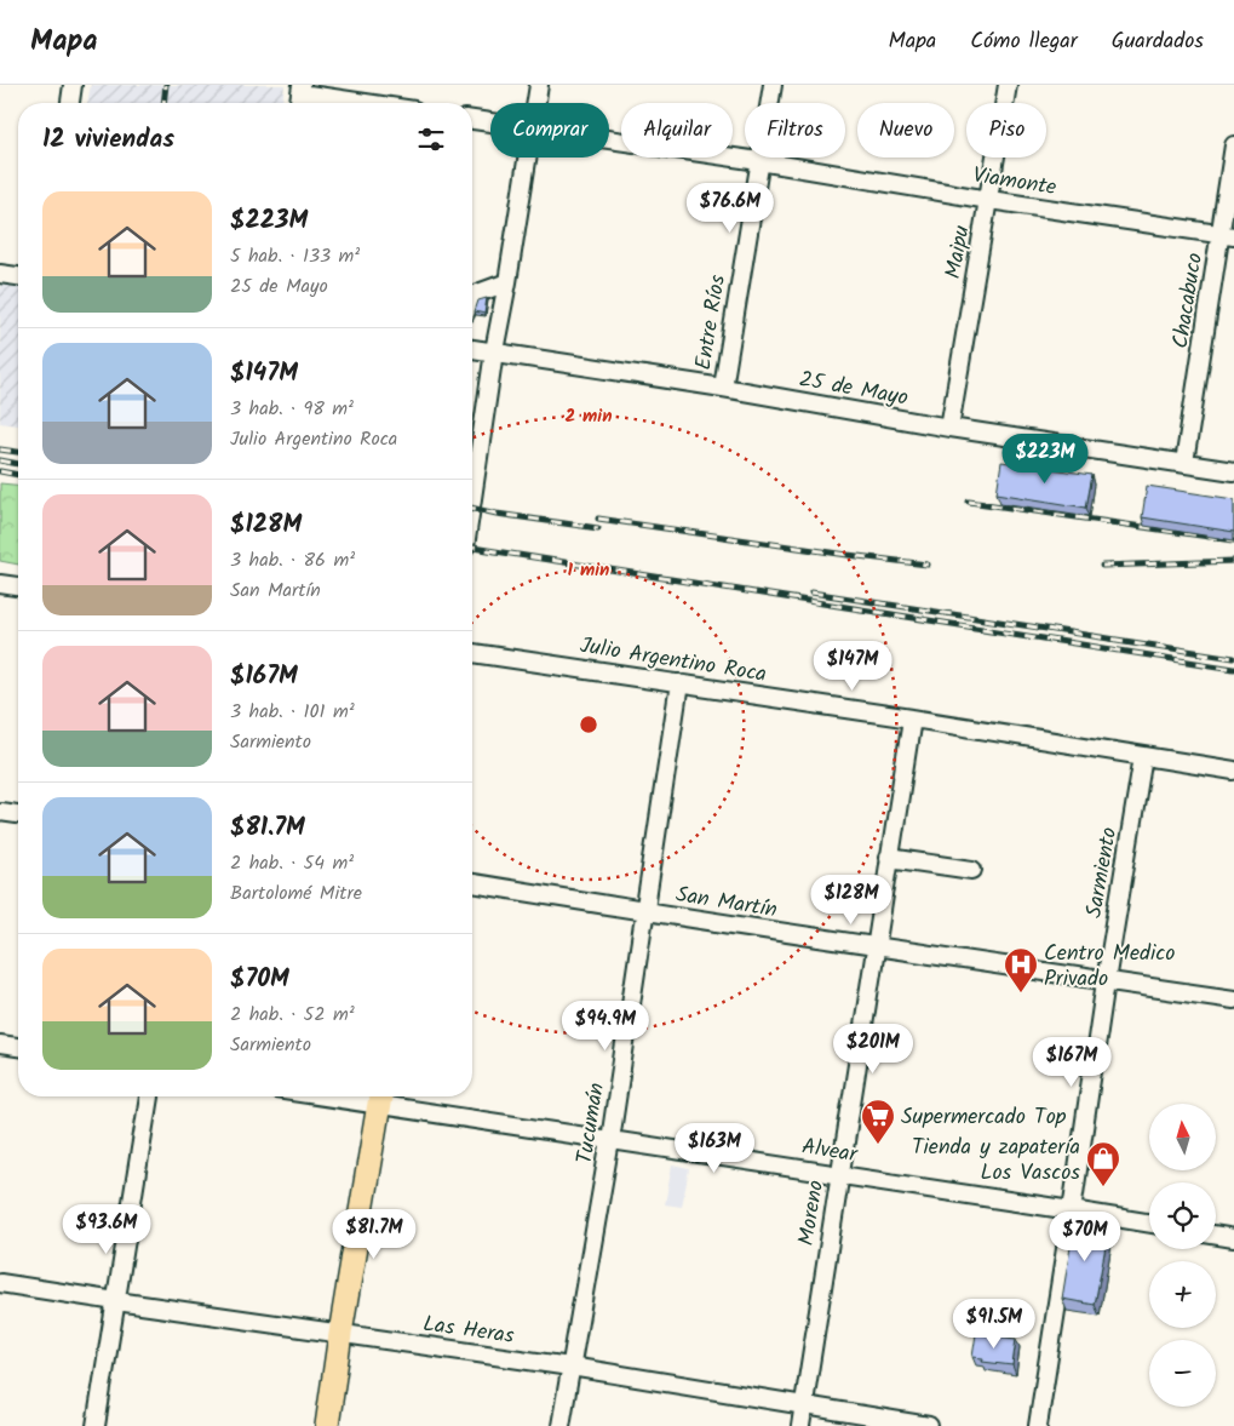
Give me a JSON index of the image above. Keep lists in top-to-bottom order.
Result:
{
  "streets": {
    "street": [
      "Viamonte",
      "Maipu",
      "Chacabuco",
      "Entre Ríos",
      "25 de Mayo",
      "Julio Argentino Roca",
      "Sarmiento",
      "San Martín",
      "Tucumán",
      "Alvear",
      "Moreno",
      "Las Heras"
    ]
  },
  "crossings": [
    ["Viamonte", "Maipu"],
    ["Viamonte", "Chacabuco"],
    ["Viamonte", "Entre Ríos"],
    ["Maipu", "25 de Mayo"],
    ["Chacabuco", "25 de Mayo"],
    ["Entre Ríos", "25 de Mayo"],
    ["Julio Argentino Roca", "Sarmiento"],
    ["Julio Argentino Roca", "Tucumán"],
    ["Julio Argentino Roca", "Moreno"],
    ["Sarmiento", "San Martín"],
    ["Sarmiento", "Alvear"],
    ["San Martín", "Tucumán"],
    ["San Martín", "Moreno"],
    ["Tucumán", "Alvear"],
    ["Tucumán", "Las Heras"],
    ["Alvear", "Moreno"],
    ["Moreno", "Las Heras"]
  ],
  "places": {
    "hospital": ["Centro Medico Privado"],
    "supermarket": ["Supermercado Top"],
    "shop": ["Tienda y zapatería Los Vascos"]
  },
  "north": "top",
  "page": {
    "header": "Mapa",
    "nav": ["Mapa", "Cómo llegar", "Guardados"],
    "chip": [
      "Comprar",
      "Alquilar",
      "Filtros",
      "Nuevo",
      "Piso"
    ],
    "heading": "12 viviendas",
    "list": [
      {
        "name": "$223M",
        "note": "5 hab. · 133 m² · 25 de Mayo"
      },
      {
        "name": "$147M",
        "note": "3 hab. · 98 m² · Julio Argentino Roca"
      },
      {
        "name": "$128M",
        "note": "3 hab. · 86 m² · San Martín"
      },
      {
        "name": "$167M",
        "note": "3 hab. · 101 m² · Sarmiento"
      },
      {
        "name": "$81.7M",
        "note": "2 hab. · 54 m² · Bartolomé Mitre"
      },
      {
        "name": "$70M",
        "note": "2 hab. · 52 m² · Sarmiento"
      }
    ],
    "price": [
      "$76.6M",
      "$223M",
      "$147M",
      "$128M",
      "$94.9M",
      "$201M",
      "$167M",
      "$163M",
      "$93.6M",
      "$81.7M",
      "$70M",
      "$91.5M"
    ],
    "map_buttons": ["+", "−"]
  },
  "rings": ["2 min", "1 min"]
}
